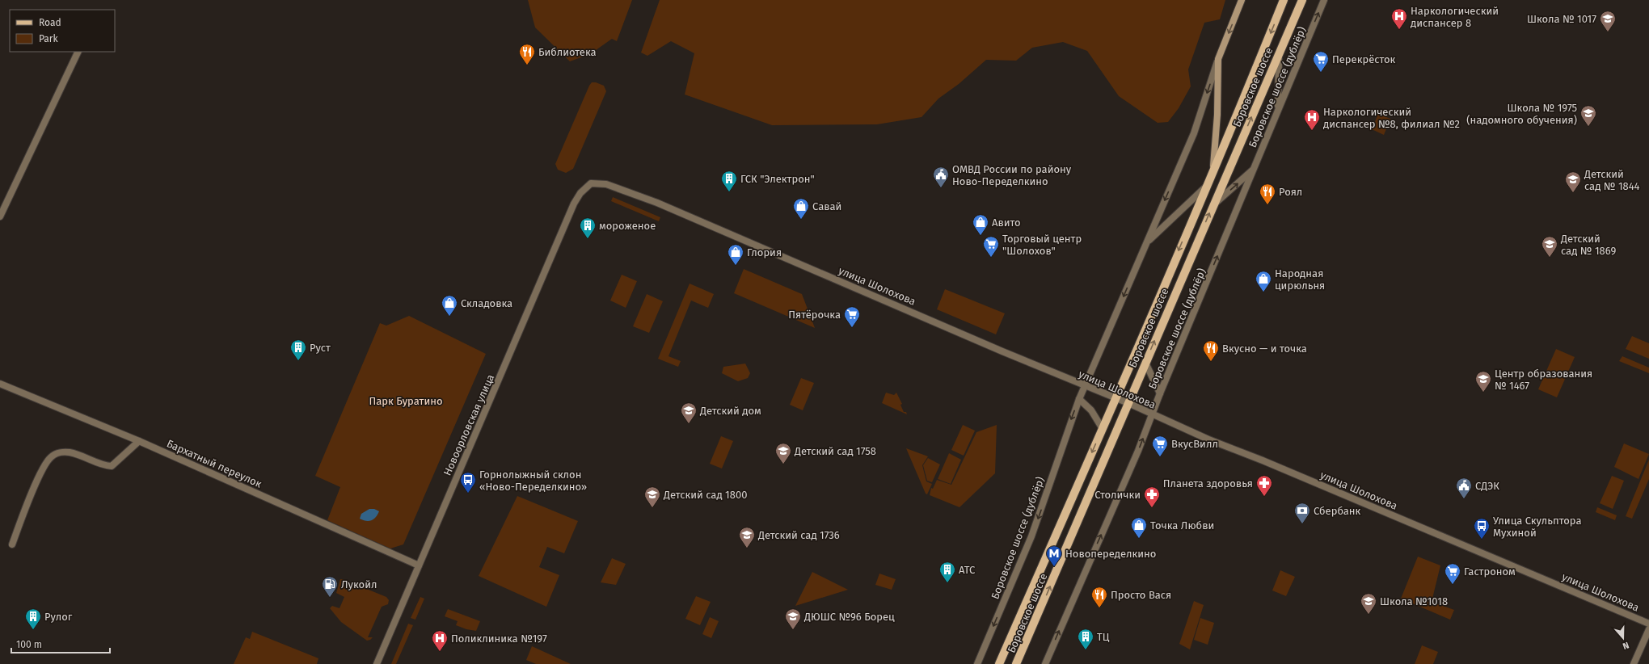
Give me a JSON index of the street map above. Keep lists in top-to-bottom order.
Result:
{
  "streets": {
    "main road": ["Боровское шоссе"],
    "street": [
      "Боровское шоссе (дублёр)",
      "улица Шолохова",
      "Новоорловская улица",
      "Бархатный переулок"
    ]
  },
  "crossings": [
    ["Боровское шоссе", "улица Шолохова"],
    ["Боровское шоссе (дублёр)", "улица Шолохова"],
    ["улица Шолохова", "Новоорловская улица"],
    ["Новоорловская улица", "Бархатный переулок"]
  ],
  "parks": ["Парк Буратино"],
  "places": {
    "hospital": ["Наркологический диспансер 8", "Наркологический диспансер №8, филиал №2", "Поликлиника №197"],
    "school or university": [
      "Школа № 1017",
      "Школа № 1975 (надомного обучения)",
      "Детский сад № 1844",
      "Детский сад № 1869",
      "Центр образования № 1467",
      "Детский дом",
      "Детский сад 1758",
      "Детский сад 1800",
      "Детский сад 1736",
      "Школа №1018",
      "ДЮШС №96 Борец"
    ],
    "restaurant": [
      "Библиотека",
      "Роял",
      "Вкусно — и точка",
      "Просто Вася"
    ],
    "supermarket": [
      "Перекрёсток",
      "Торговый центр \"Шолохов\"",
      "Пятёрочка",
      "ВкусВилл",
      "Гастроном"
    ],
    "public building": ["ОМВД России по району Ново-Переделкино", "СДЭК"],
    "building": [
      "ГСК \"Электрон\"",
      "мороженое",
      "Руст",
      "АТС",
      "Рулог",
      "ТЦ"
    ],
    "shop": [
      "Савай",
      "Авито",
      "Глория",
      "Народная цирюльня",
      "Складовка",
      "Точка Любви"
    ],
    "bus stop": ["Горнолыжный склон «Ново-Переделкино»", "Улица Скульптора Мухиной"],
    "pharmacy": ["Планета здоровья", "Столички"],
    "bank": ["Сбербанк"],
    "metro station": ["Новопеределкино"],
    "fuel station": ["Лукойл"]
  },
  "legend": ["Road", "Park"],
  "scale_bar": "100 m",
  "north": "bottom"
}
